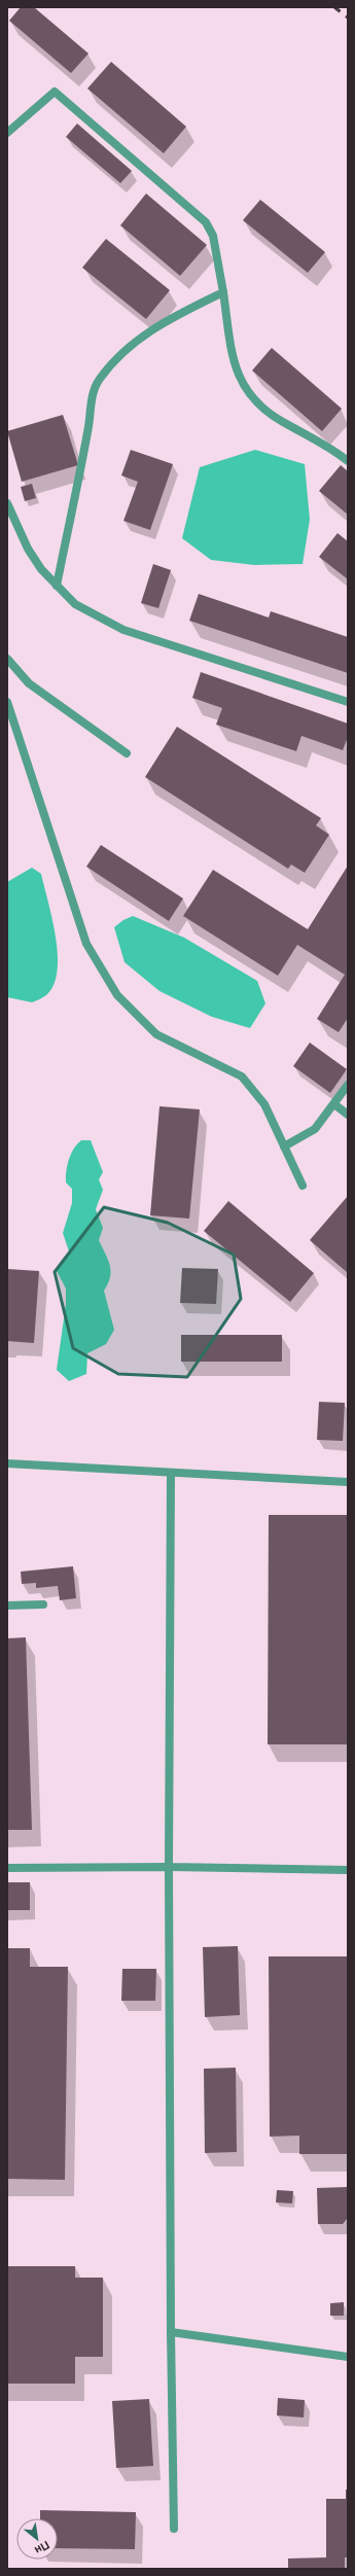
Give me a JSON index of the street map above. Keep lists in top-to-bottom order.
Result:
{
  "north": "bottom right"
}
